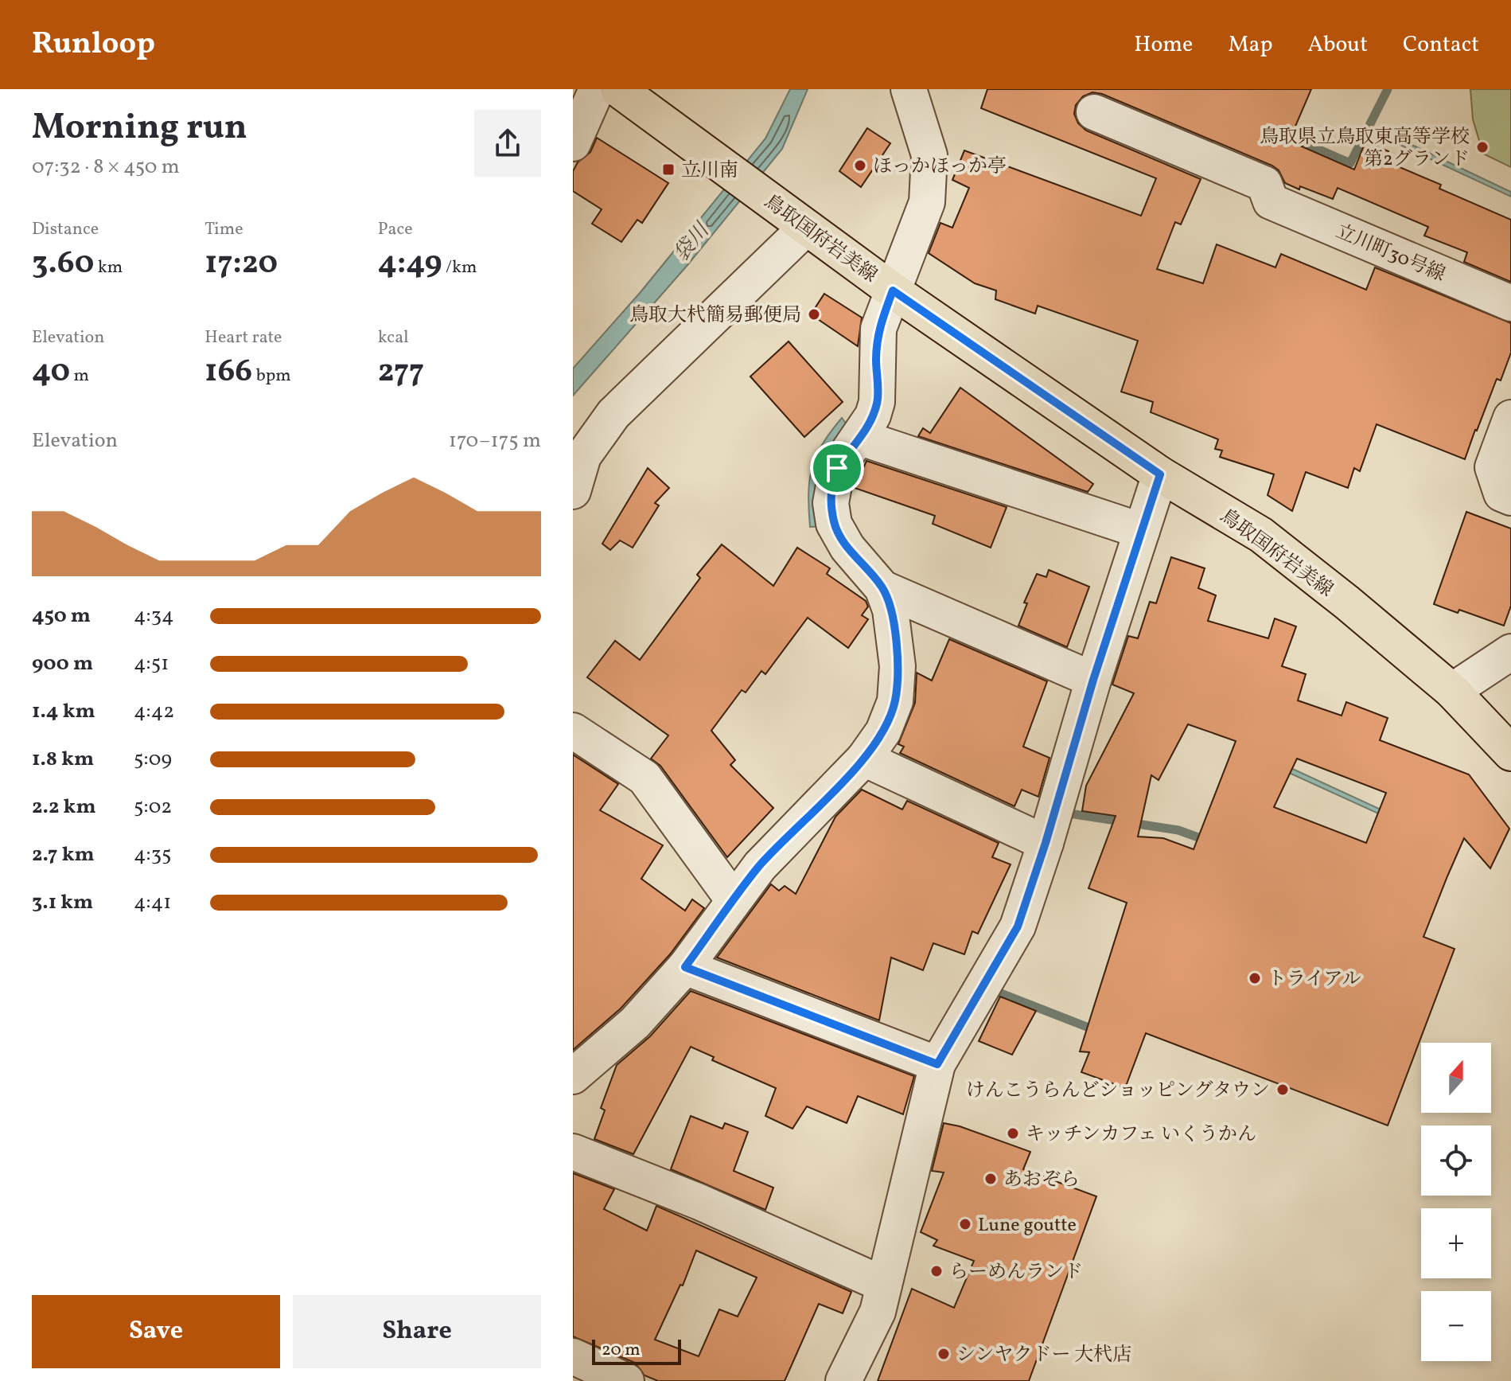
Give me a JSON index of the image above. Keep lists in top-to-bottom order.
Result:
{
  "streets": {
    "main road": ["鳥取国府岩美線"],
    "street": ["立川町30号線"]
  },
  "water": ["袋川"],
  "places": {
    "other": [
      "鳥取県立鳥取東高等学校 第2グランド",
      "ほっかほっか亭",
      "鳥取大杙簡易郵便局",
      "トライアル",
      "けんこうらんどショッピングタウン",
      "キッチンカフェ いくうかん",
      "あおぞら",
      "Lune goutte",
      "らーめんランド",
      "シンヤクドー 大杙店"
    ],
    "transit": ["立川南"]
  },
  "scale_bar": "20 m",
  "north": "top",
  "page": {
    "header": "Runloop",
    "nav": [
      "Home",
      "Map",
      "About",
      "Contact"
    ],
    "heading": ["Morning run", "07:32 · 8 × 450 m"],
    "stats": [
      ["Distance", "3.60 km"],
      ["Time", "17:20"],
      ["Pace", "4:49 /km"],
      ["Elevation", "40 m"],
      ["Heart rate", "166 bpm"],
      ["kcal", "277"]
    ],
    "chart": ["Elevation", "170–175 m"],
    "list": [
      {
        "name": "450 m",
        "note": "4:34"
      },
      {
        "name": "900 m",
        "note": "4:51"
      },
      {
        "name": "1.4 km",
        "note": "4:42"
      },
      {
        "name": "1.8 km",
        "note": "5:09"
      },
      {
        "name": "2.2 km",
        "note": "5:02"
      },
      {
        "name": "2.7 km",
        "note": "4:35"
      },
      {
        "name": "3.1 km",
        "note": "4:41"
      }
    ],
    "map_buttons": ["+", "−"],
    "buttons": ["Save", "Share"],
    "scale": "20 m"
  }
}
